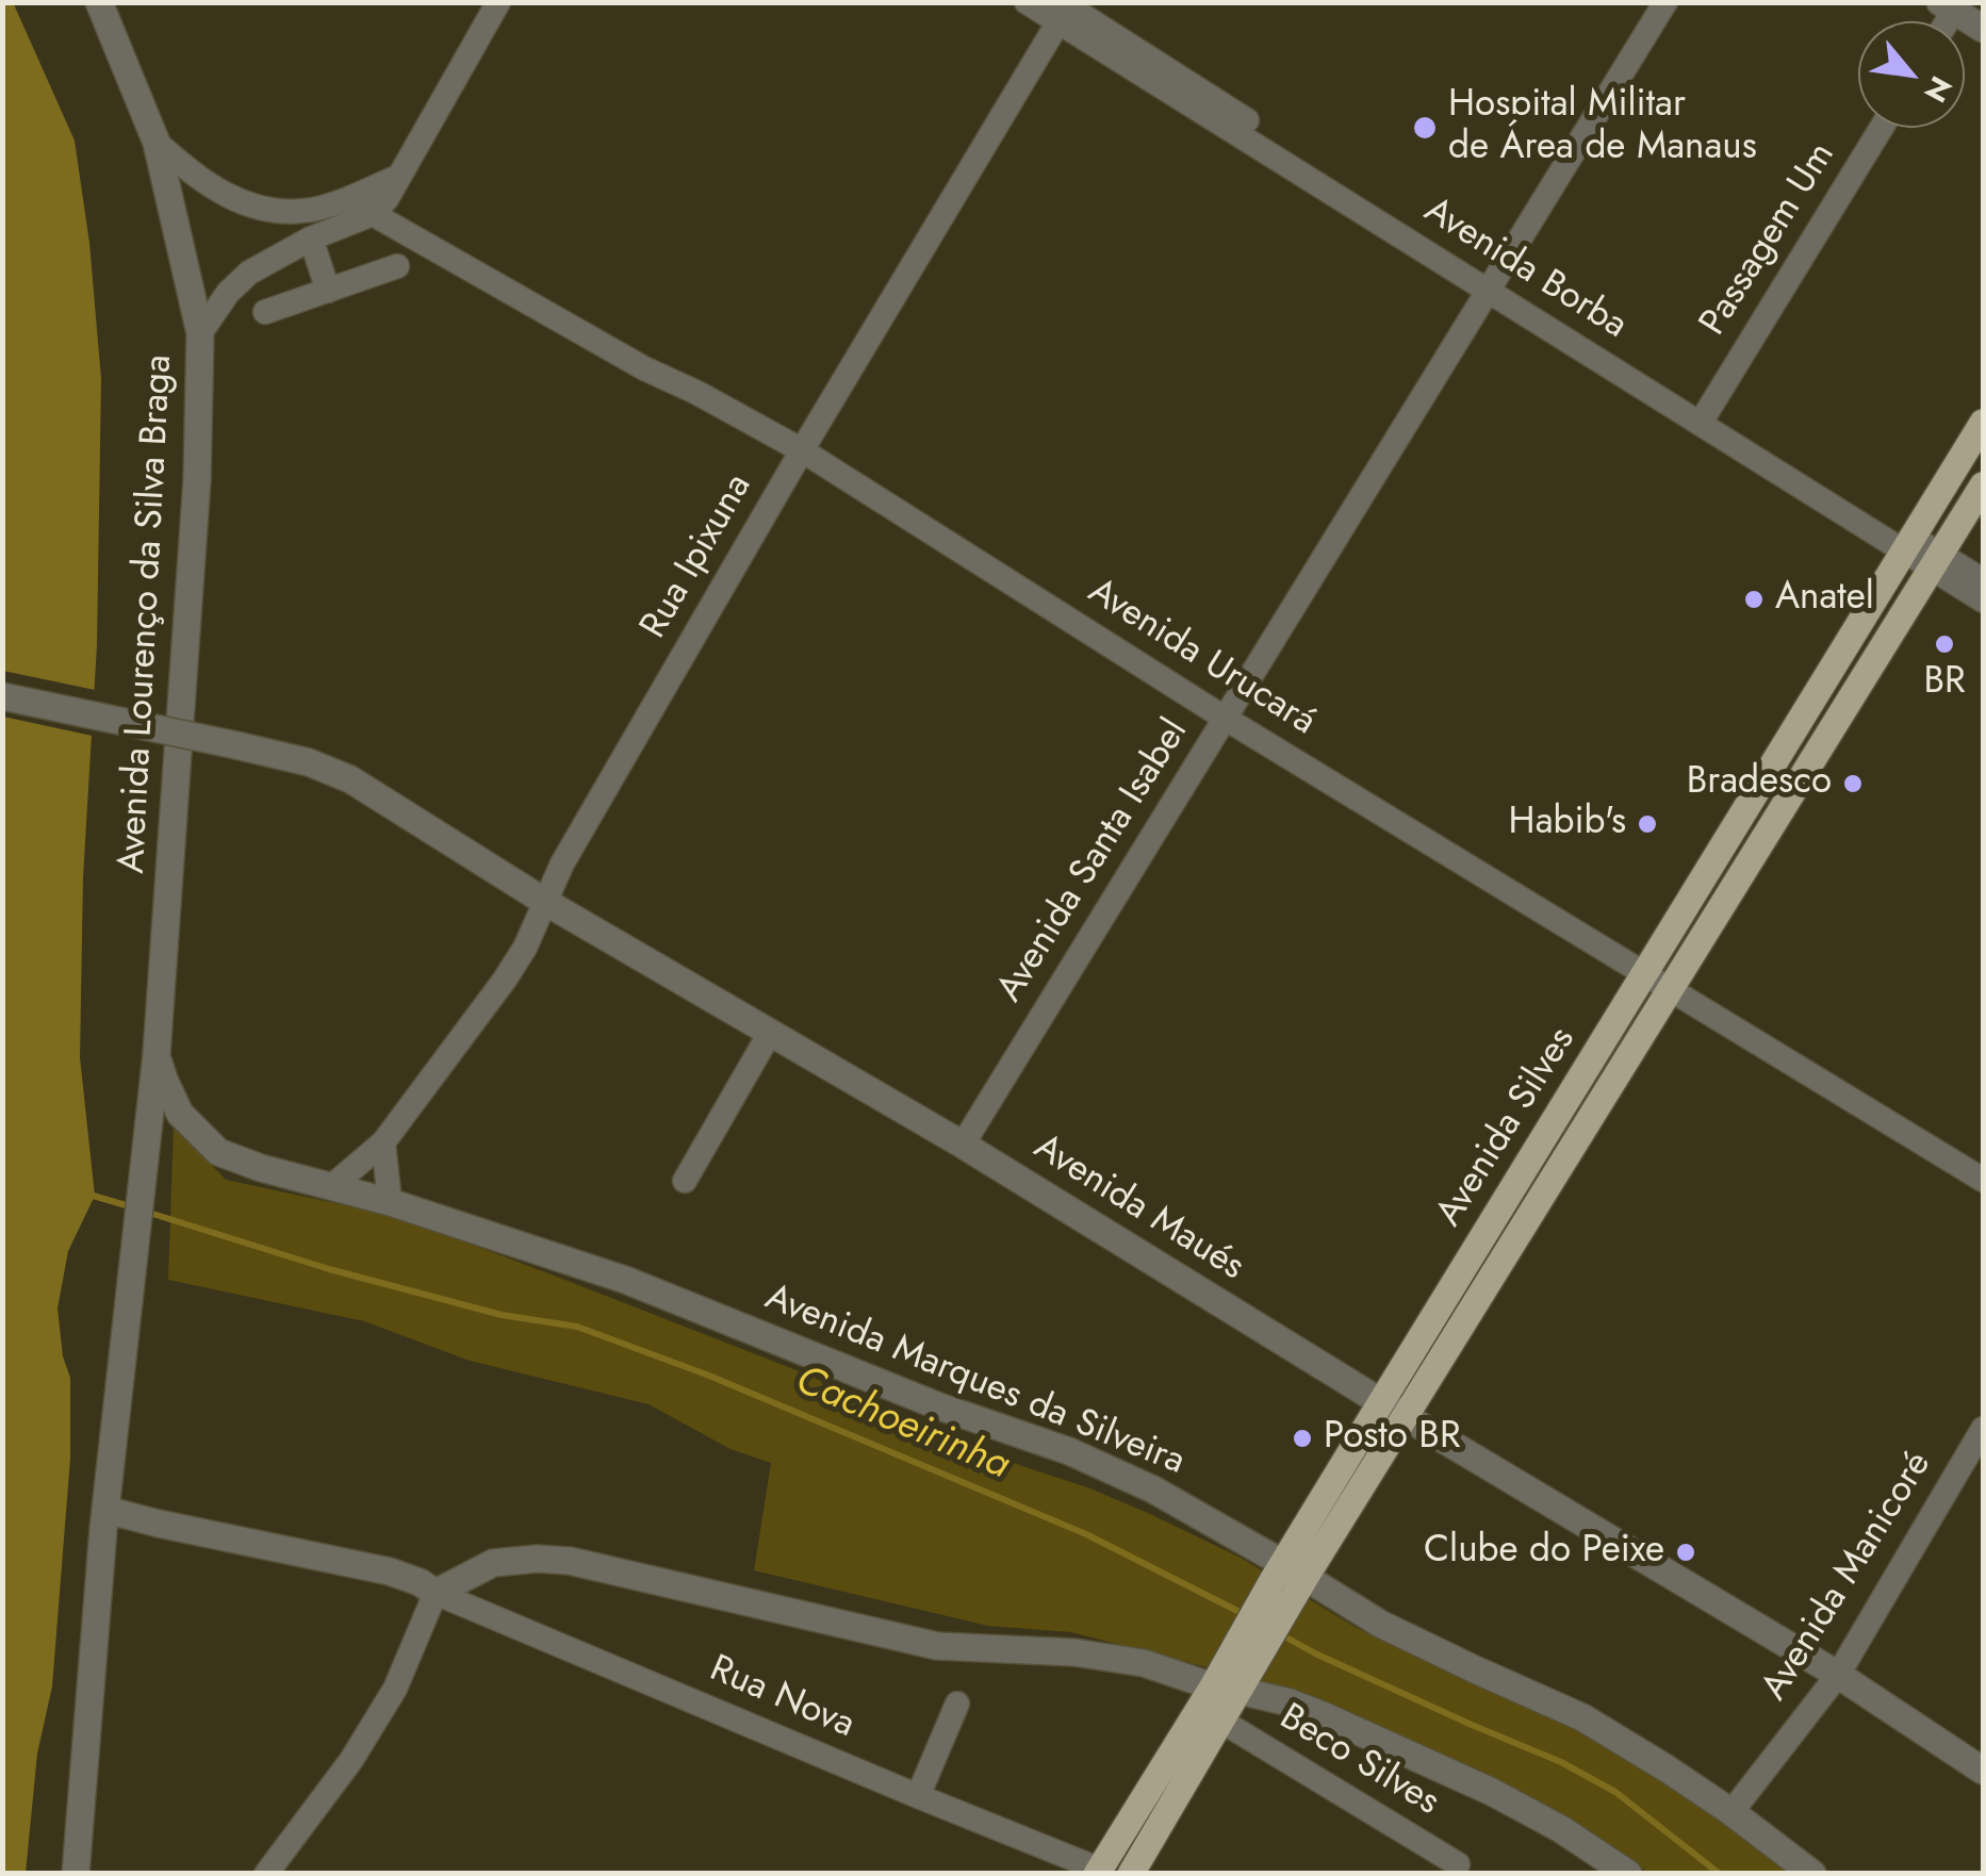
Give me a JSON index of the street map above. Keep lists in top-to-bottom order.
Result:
{
  "streets": {
    "main road": ["Avenida Silves"],
    "street": [
      "Passagem Um",
      "Avenida Borba",
      "Rua Ipixuna",
      "Avenida Lourenço da Silva Braga",
      "Avenida Urucará",
      "Avenida Santa Isabel",
      "Avenida Maués",
      "Avenida Marques da Silveira",
      "Avenida Manicoré",
      "Rua Nova",
      "Beco Silves"
    ]
  },
  "crossings": [
    ["Passagem Um", "Avenida Borba"],
    ["Avenida Borba", "Rua Ipixuna"],
    ["Avenida Borba", "Avenida Santa Isabel"],
    ["Avenida Borba", "Avenida Silves"],
    ["Rua Ipixuna", "Avenida Urucará"],
    ["Rua Ipixuna", "Avenida Maués"],
    ["Rua Ipixuna", "Avenida Marques da Silveira"],
    ["Avenida Lourenço da Silva Braga", "Avenida Marques da Silveira"],
    ["Avenida Lourenço da Silva Braga", "Rua Nova"],
    ["Avenida Urucará", "Avenida Santa Isabel"],
    ["Avenida Urucará", "Avenida Silves"],
    ["Avenida Santa Isabel", "Avenida Maués"],
    ["Avenida Silves", "Avenida Maués"],
    ["Avenida Silves", "Avenida Marques da Silveira"],
    ["Avenida Silves", "Rua Nova"],
    ["Avenida Silves", "Beco Silves"],
    ["Avenida Maués", "Avenida Manicoré"],
    ["Avenida Marques da Silveira", "Avenida Manicoré"]
  ],
  "water": ["Cachoeirinha"],
  "places": [
    "Hospital Militar de Área de Manaus",
    "Anatel",
    "BR",
    "Bradesco",
    "Habib's",
    "Posto BR",
    "Clube do Peixe"
  ],
  "north": "bottom right"
}
